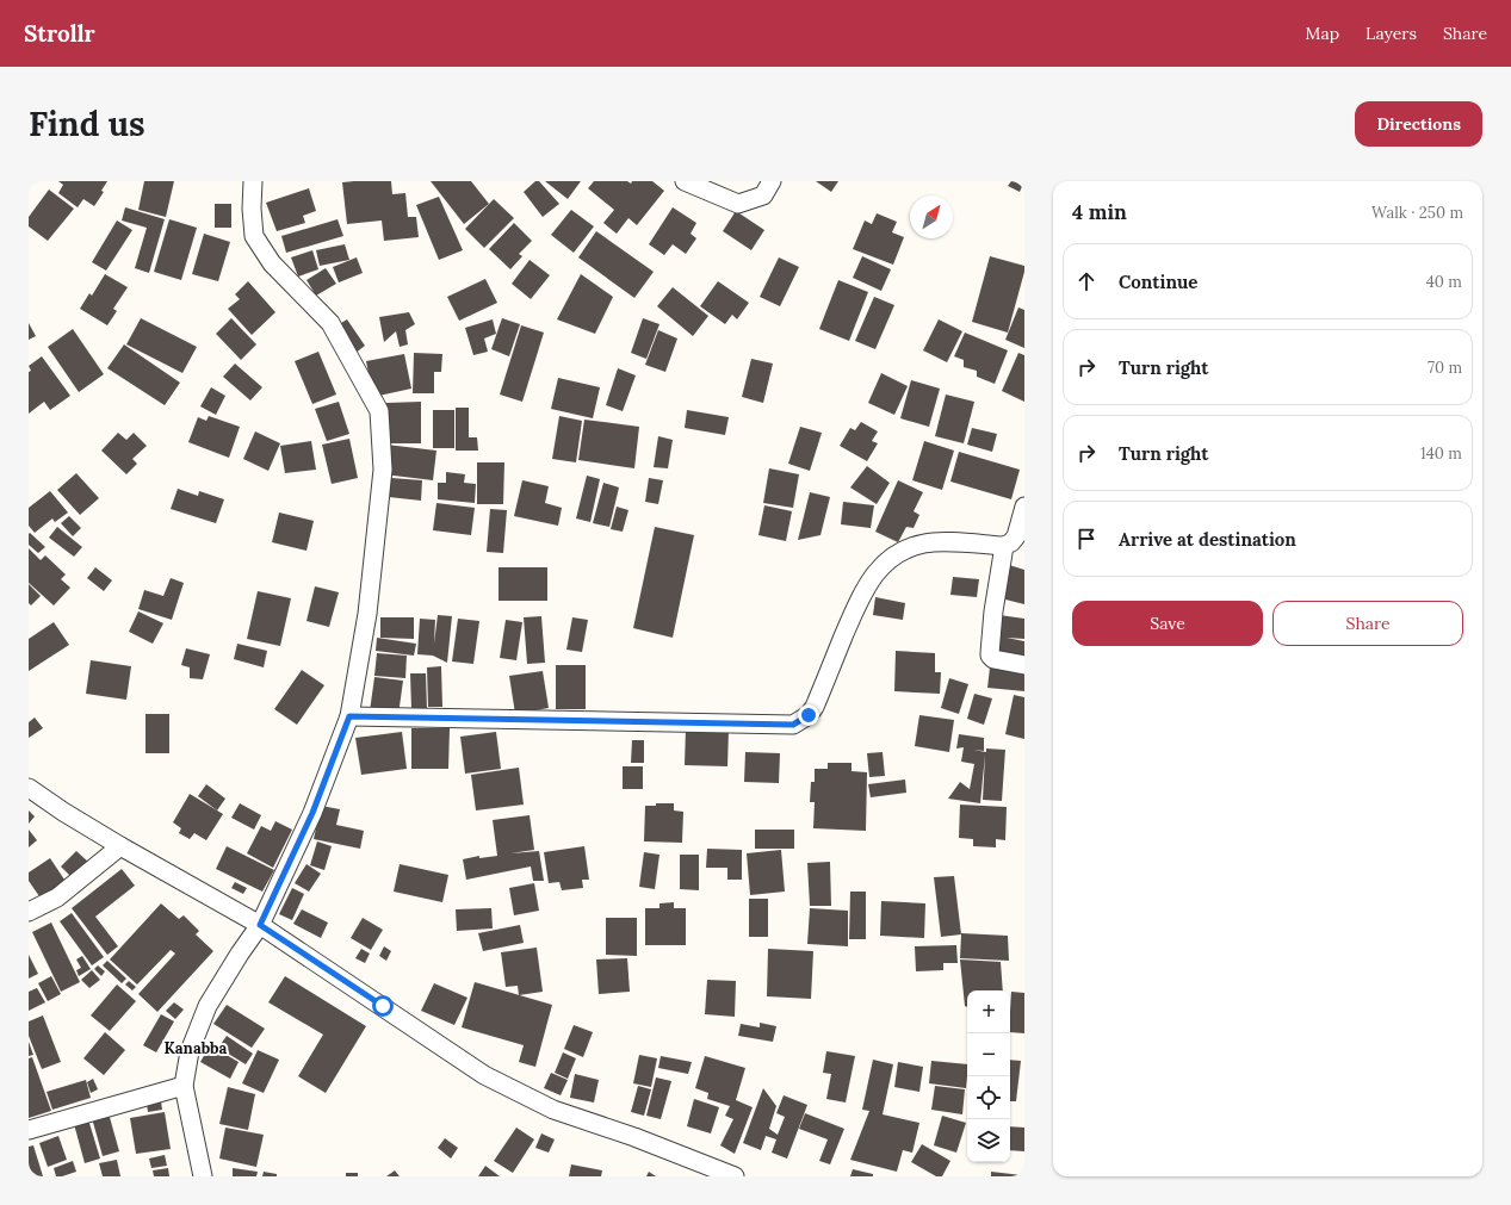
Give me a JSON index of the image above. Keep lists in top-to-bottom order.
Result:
{
  "districts": ["Kanabba"],
  "north": "top right",
  "page": {
    "header": "Strollr",
    "nav": ["Map", "Layers", "Share"],
    "buttons": [
      "Directions",
      ["Save", "Share"]
    ],
    "title": "Find us",
    "heading": ["4 min", "Walk · 250 m"],
    "list": [
      ["Continue", "40 m"],
      ["Turn right", "70 m"],
      ["Turn right", "140 m"],
      "Arrive at destination"
    ],
    "map_buttons": ["+", "−"]
  }
}
